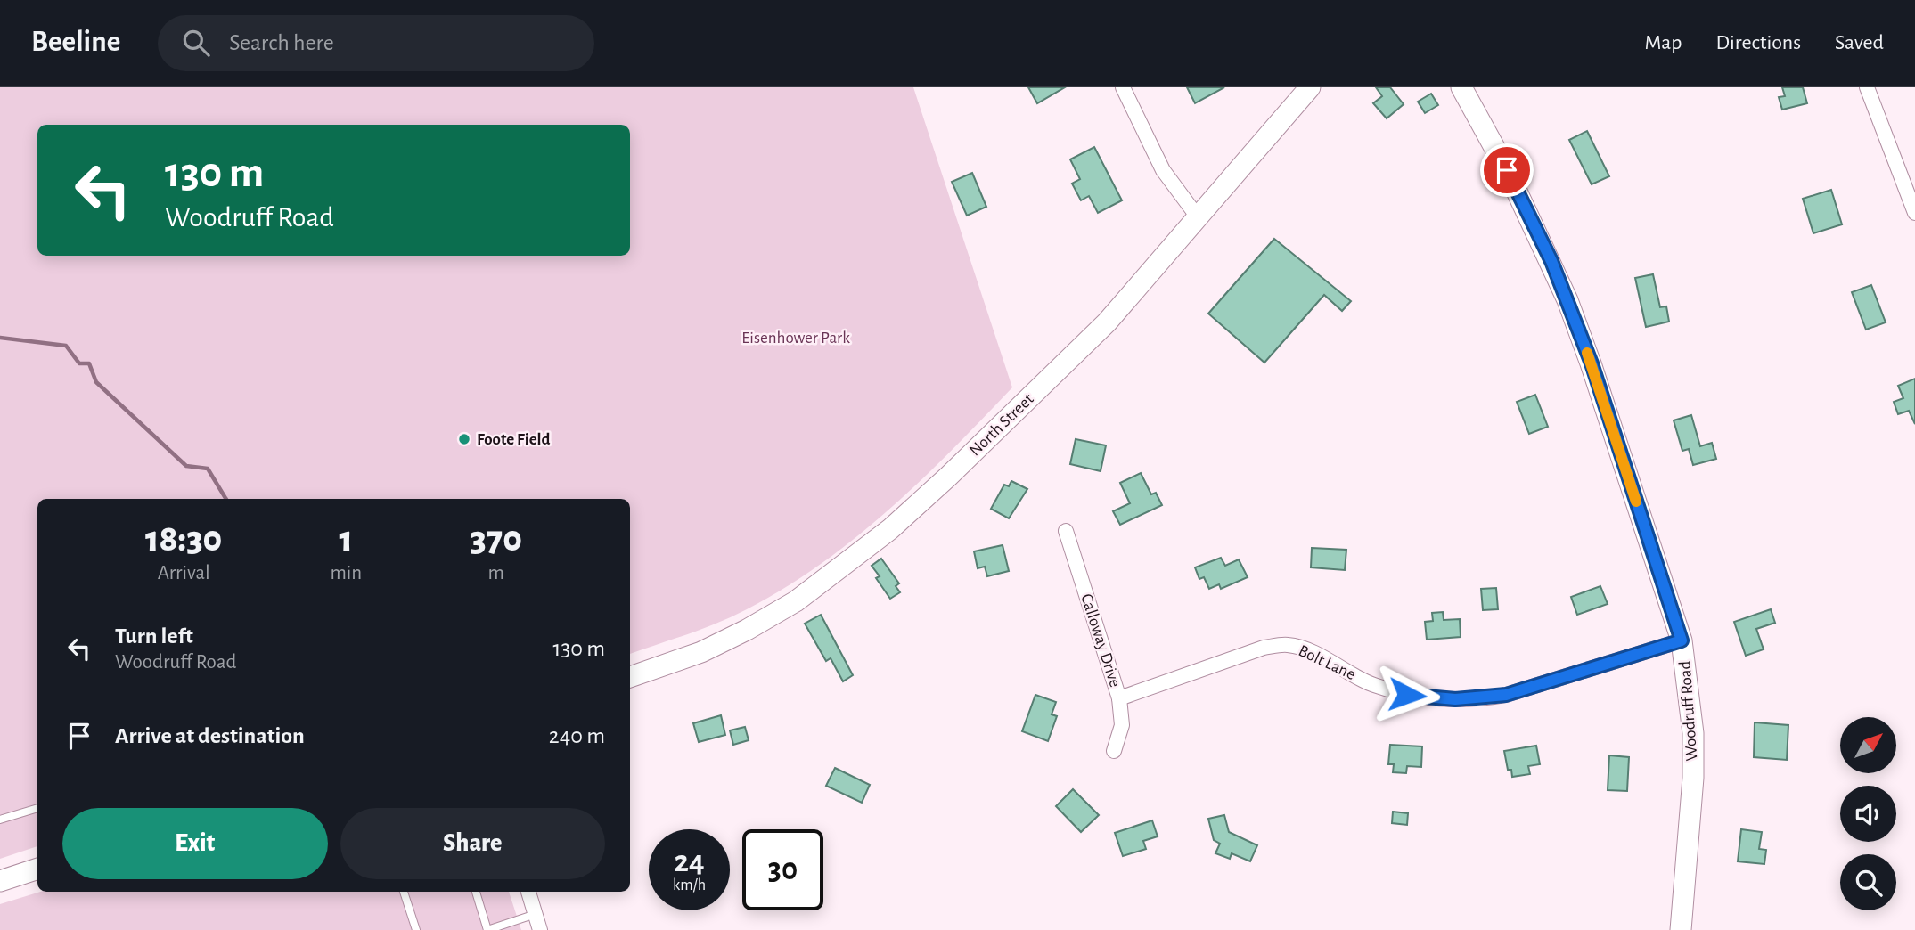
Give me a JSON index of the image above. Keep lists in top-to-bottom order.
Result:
{
  "streets": {
    "main road": ["North Street", "Woodruff Road"],
    "street": ["Calloway Drive", "Bolt Lane"]
  },
  "crossings": [
    ["Calloway Drive", "Bolt Lane"],
    ["Bolt Lane", "Woodruff Road"]
  ],
  "parks": ["Eisenhower Park"],
  "places": ["Foote Field"],
  "north": "top right",
  "page": {
    "header": "Beeline",
    "search": "Search here",
    "nav": ["Map", "Directions", "Saved"],
    "turn": ["130 m", "Woodruff Road"],
    "eta": [
      "18:30",
      "Arrival",
      "1",
      "min",
      "370",
      "m"
    ],
    "list": [
      {
        "name": "Turn left",
        "note": "Woodruff Road",
        "value": "130 m"
      },
      {
        "name": "Arrive at destination",
        "value": "240 m"
      }
    ],
    "buttons": ["Exit", "Share"],
    "speed": "24 km/h",
    "limit": "30"
  }
}
